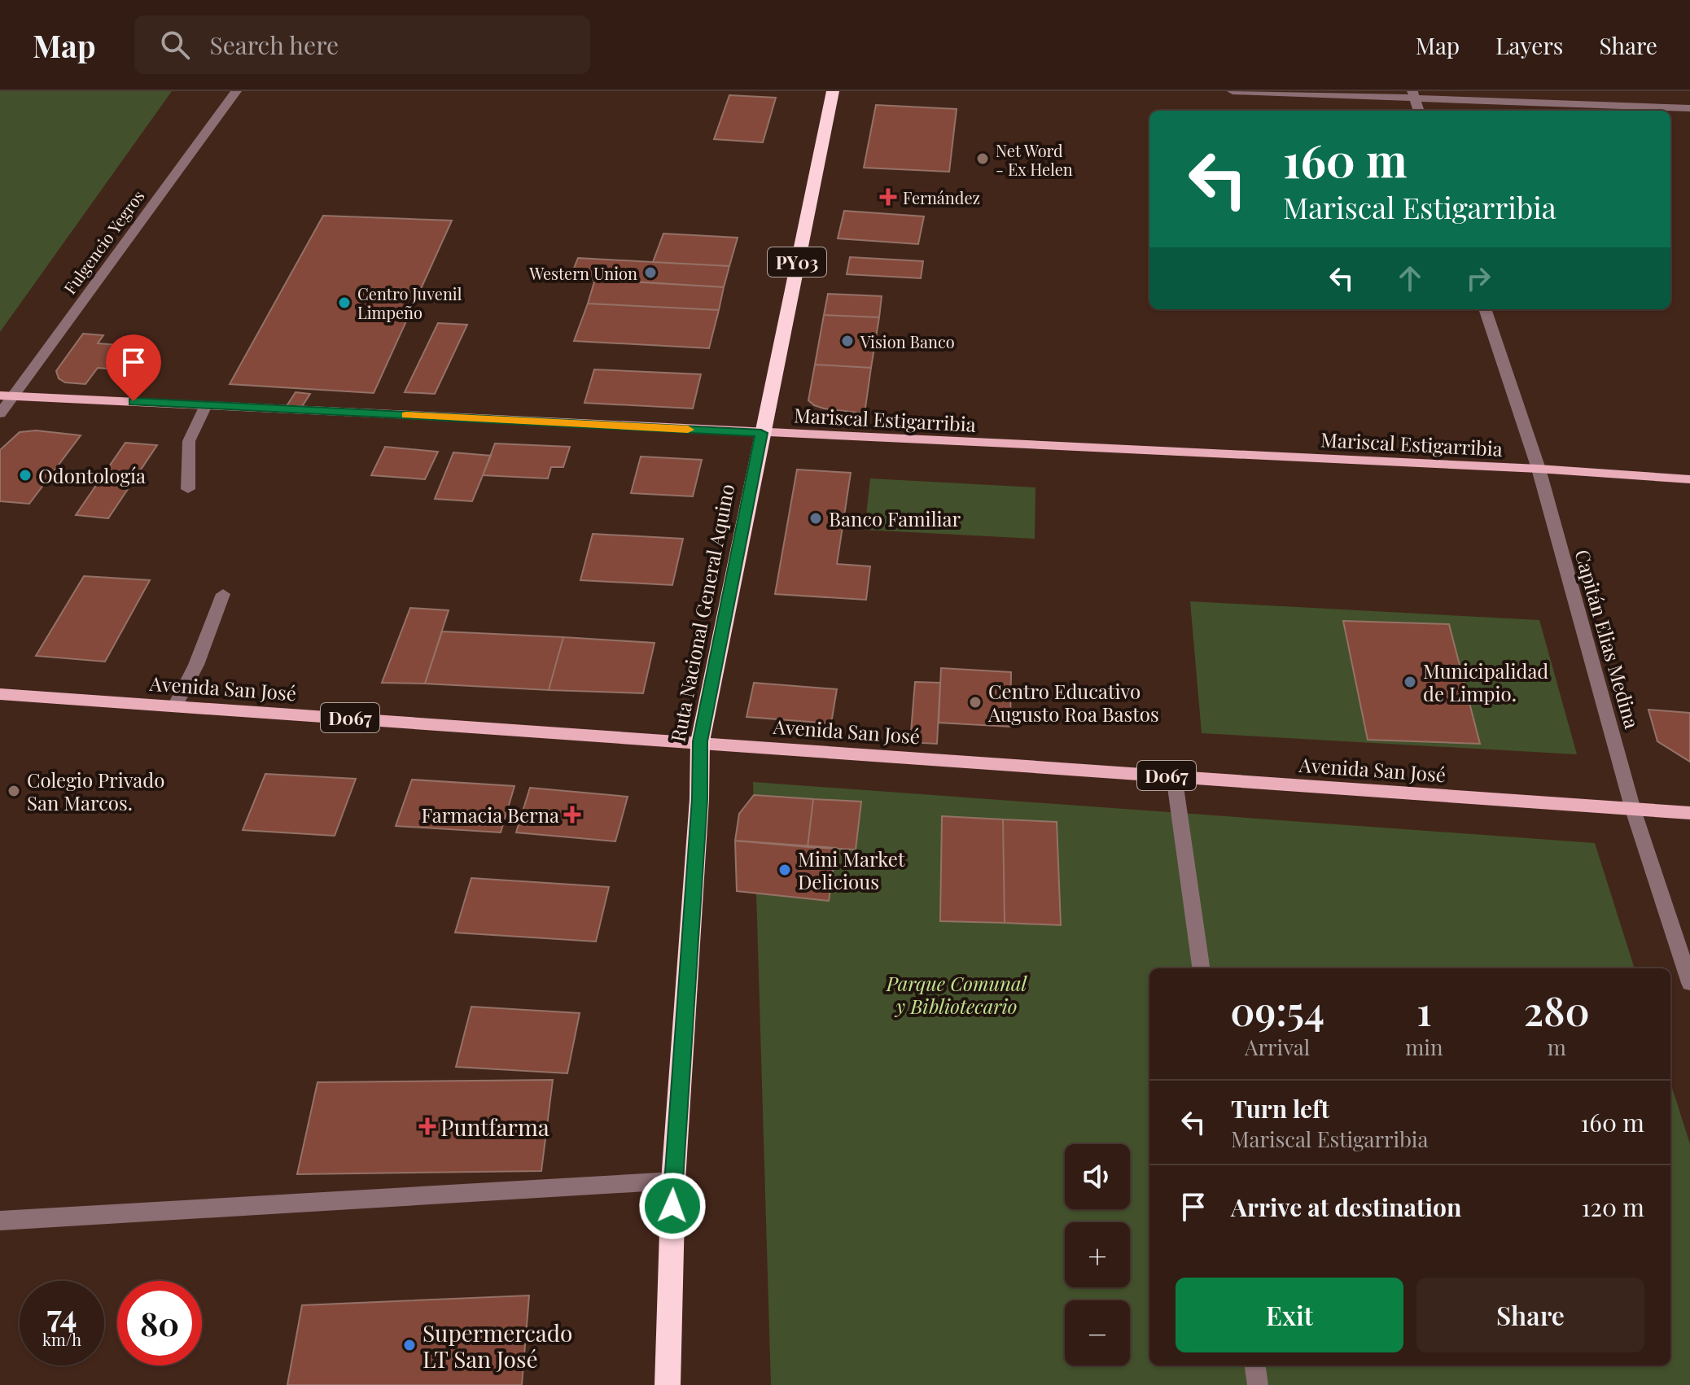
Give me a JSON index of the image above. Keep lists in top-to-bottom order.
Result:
{
  "streets": {
    "highway": ["PY03", "Ruta Nacional General Aquino"],
    "main road": ["Mariscal Estigarribia", "Avenida San José", "D067"],
    "street": ["Fulgencio Yegros", "Capitán Elias Medina"]
  },
  "crossings": [
    ["Fulgencio Yegros", "Mariscal Estigarribia"],
    ["Mariscal Estigarribia", "Ruta Nacional General Aquino"],
    ["Mariscal Estigarribia", "Capitán Elias Medina"],
    ["Ruta Nacional General Aquino", "Avenida San José"],
    ["Capitán Elias Medina", "Avenida San José"]
  ],
  "parks": ["Parque Comunal y Bibliotecario"],
  "places": {
    "other": [
      "Net Word - Ex Helen",
      "Western Union",
      "Centro Juvenil Limpeño",
      "Vision Banco",
      "Odontología",
      "Banco Familiar",
      "Municipalidad de Limpio.",
      "Centro Educativo Augusto Roa Bastos",
      "Colegio Privado San Marcos.",
      "Mini Market Delicious",
      "Supermercado LT San José"
    ],
    "health": ["Fernández", "Farmacia Berna", "Puntfarma"]
  },
  "page": {
    "header": "Map",
    "search": "Search here",
    "nav": ["Map", "Layers", "Share"],
    "turn": ["160 m", "Mariscal Estigarribia"],
    "eta": [
      "09:54",
      "Arrival",
      "1",
      "min",
      "280",
      "m"
    ],
    "list": [
      {
        "name": "Turn left",
        "note": "Mariscal Estigarribia",
        "value": "160 m"
      },
      {
        "name": "Arrive at destination",
        "value": "120 m"
      }
    ],
    "map_buttons": ["+", "−"],
    "buttons": ["Exit", "Share"],
    "speed": "74 km/h",
    "limit": "80"
  }
}
